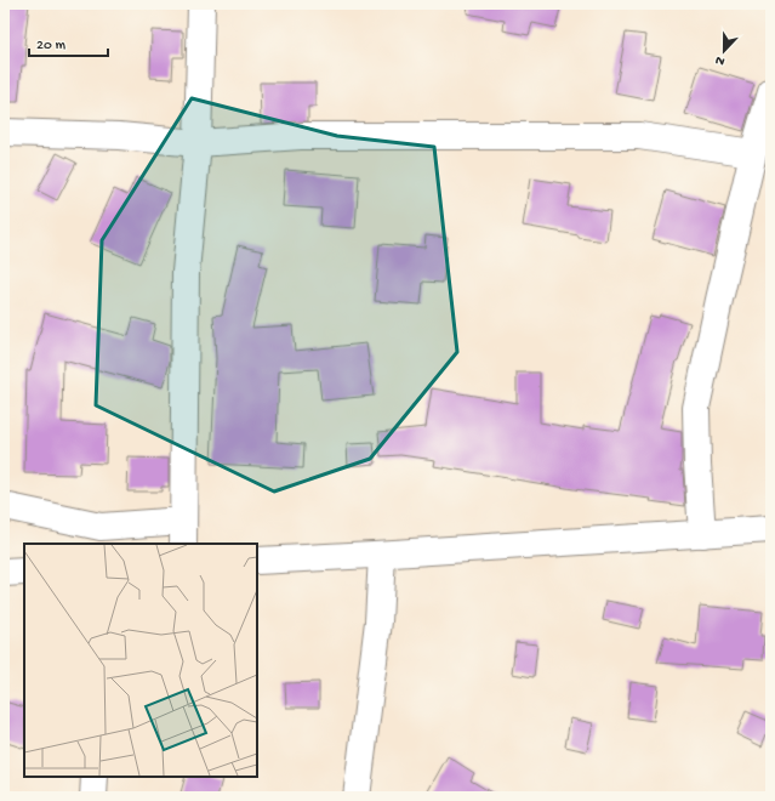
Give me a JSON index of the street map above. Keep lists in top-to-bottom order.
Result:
{
  "scale_bar": "20 m",
  "north": "bottom"
}
